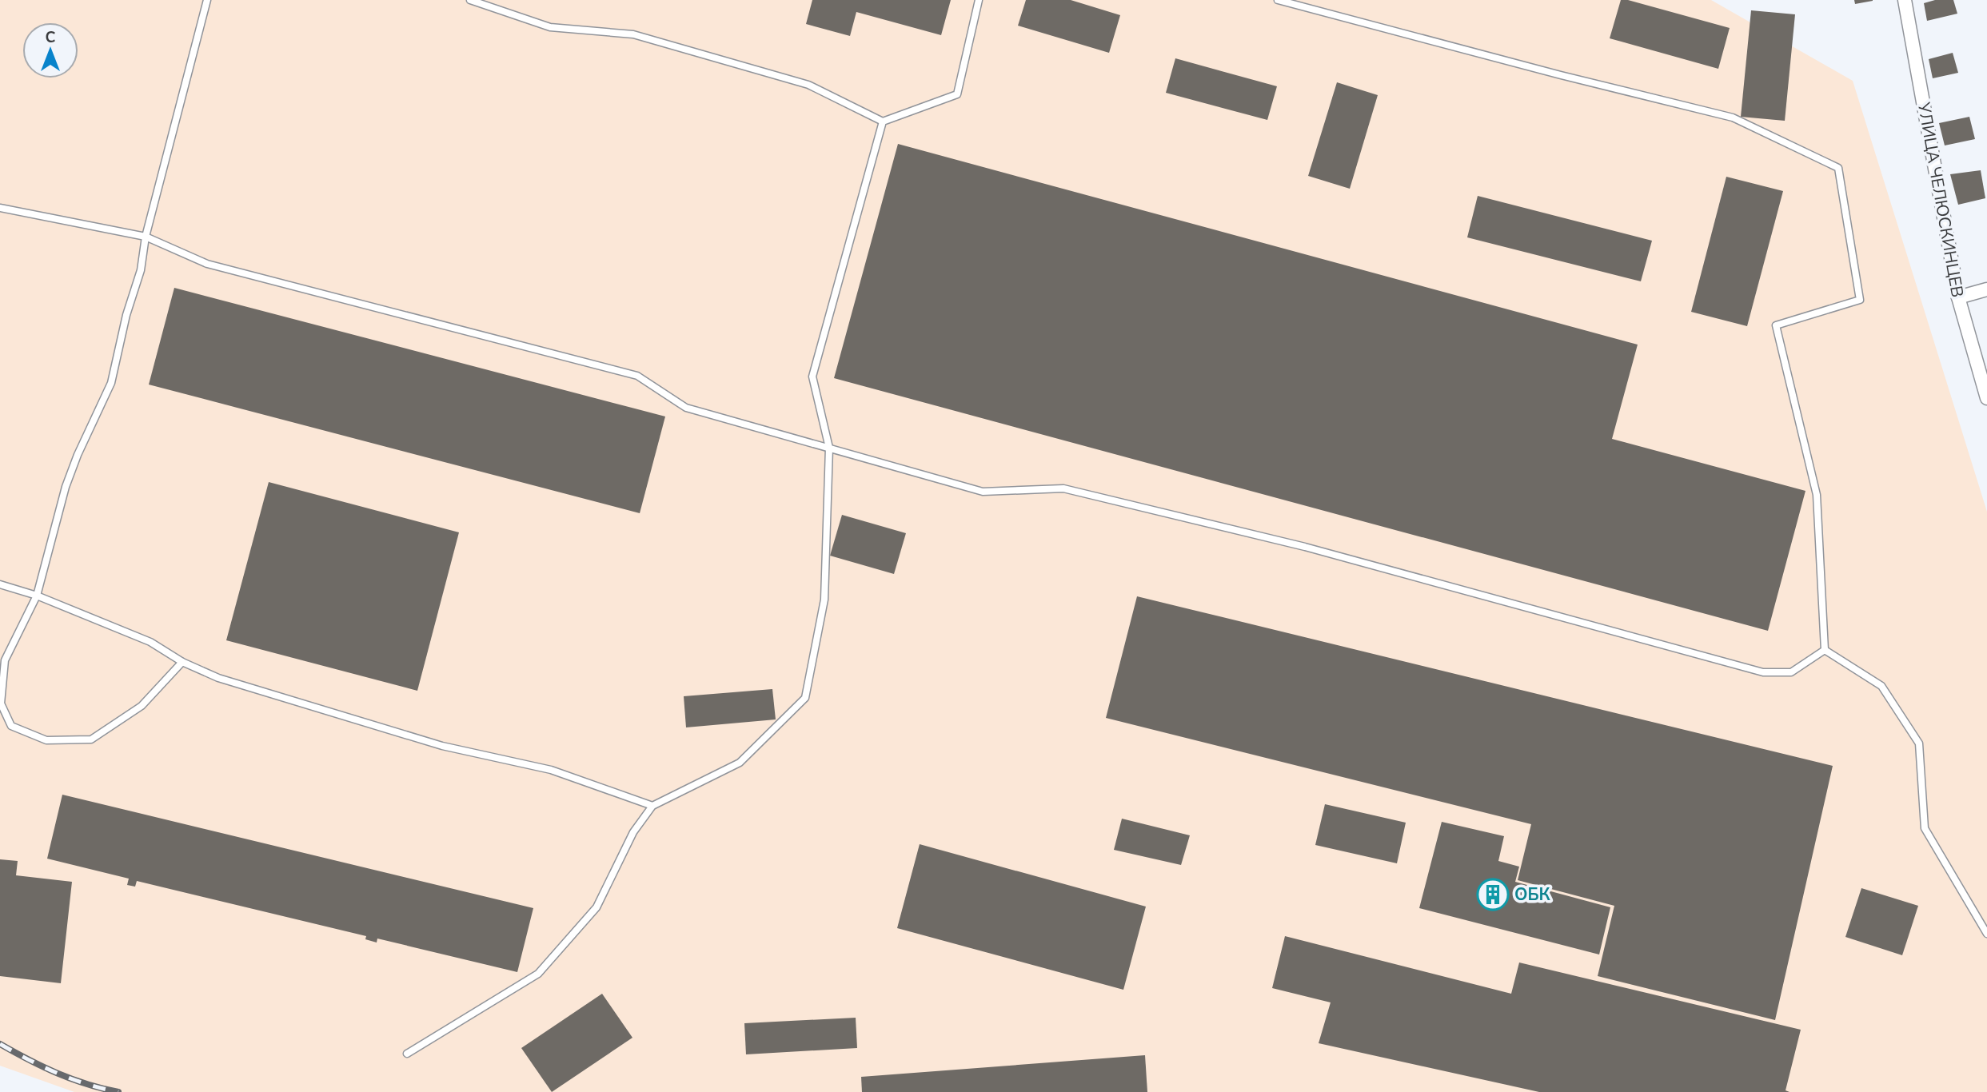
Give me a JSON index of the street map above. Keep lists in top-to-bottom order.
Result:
{
  "streets": {
    "street": ["УЛИЦА ЧЕЛЮСКИНЦЕВ"]
  },
  "places": {
    "building": ["ОБК"]
  },
  "north": "top"
}
